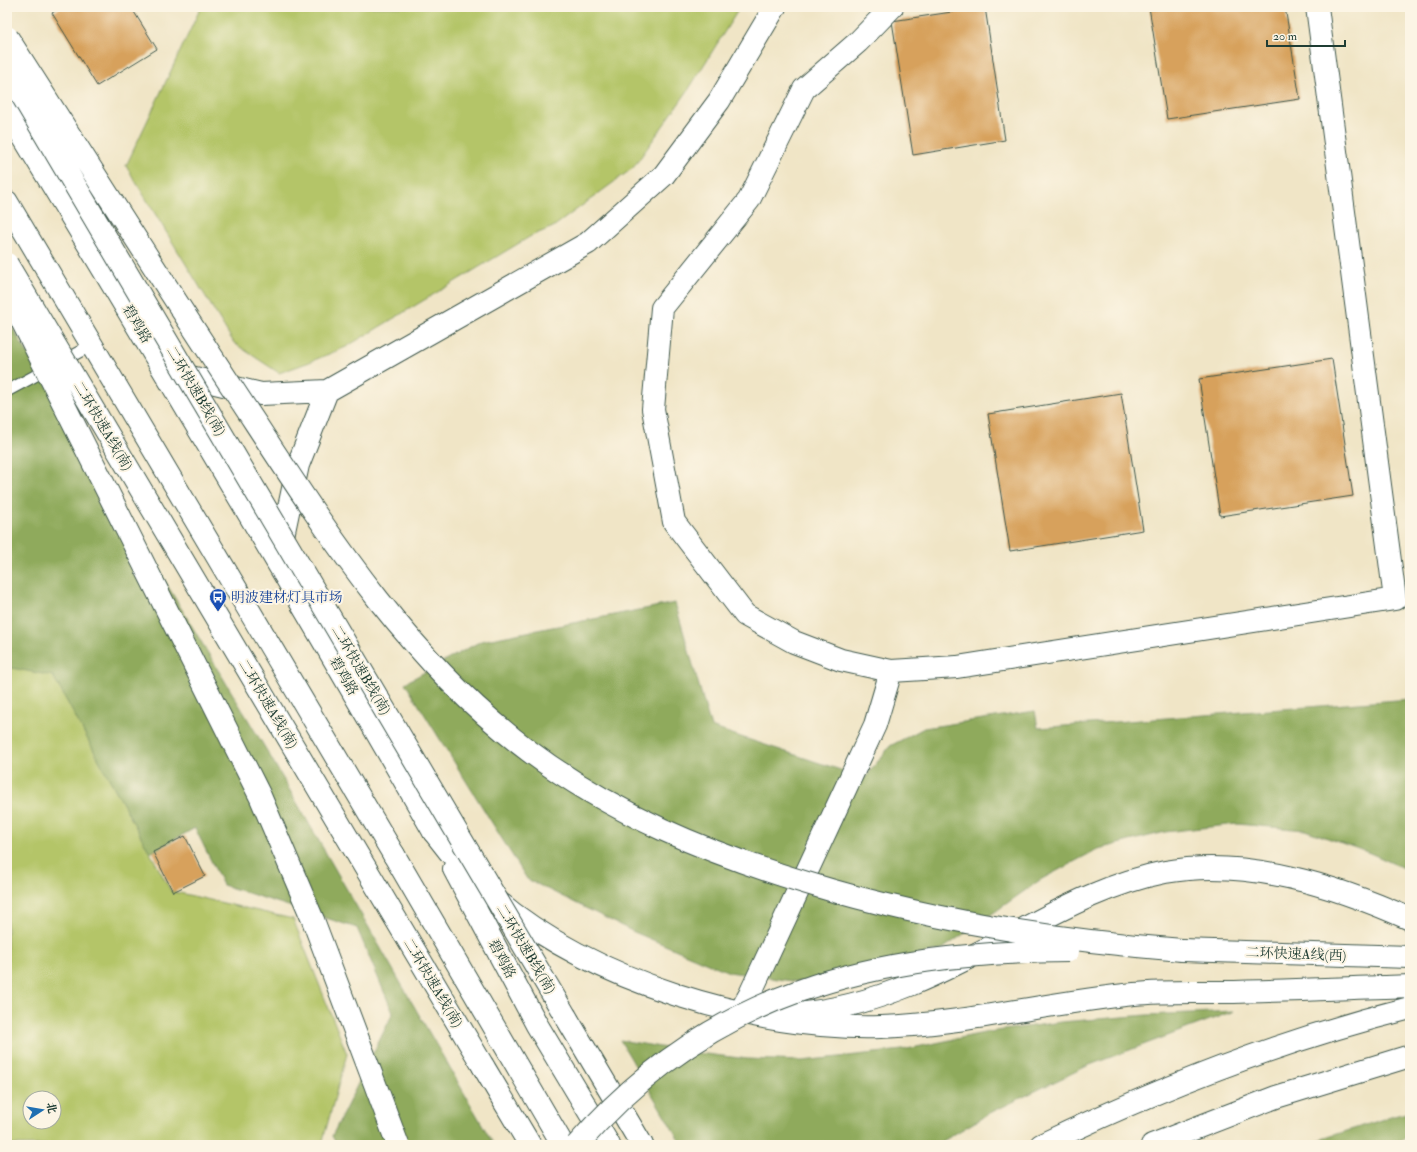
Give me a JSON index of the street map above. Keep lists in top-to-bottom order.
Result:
{
  "streets": {
    "main road": [
      "碧鸡路",
      "二环快速B线(南)",
      "二环快速A线(南)",
      "二环快速A线(西)"
    ]
  },
  "places": {
    "bus stop": ["明波建材灯具市场"]
  },
  "scale_bar": "20 m",
  "north": "right"
}
